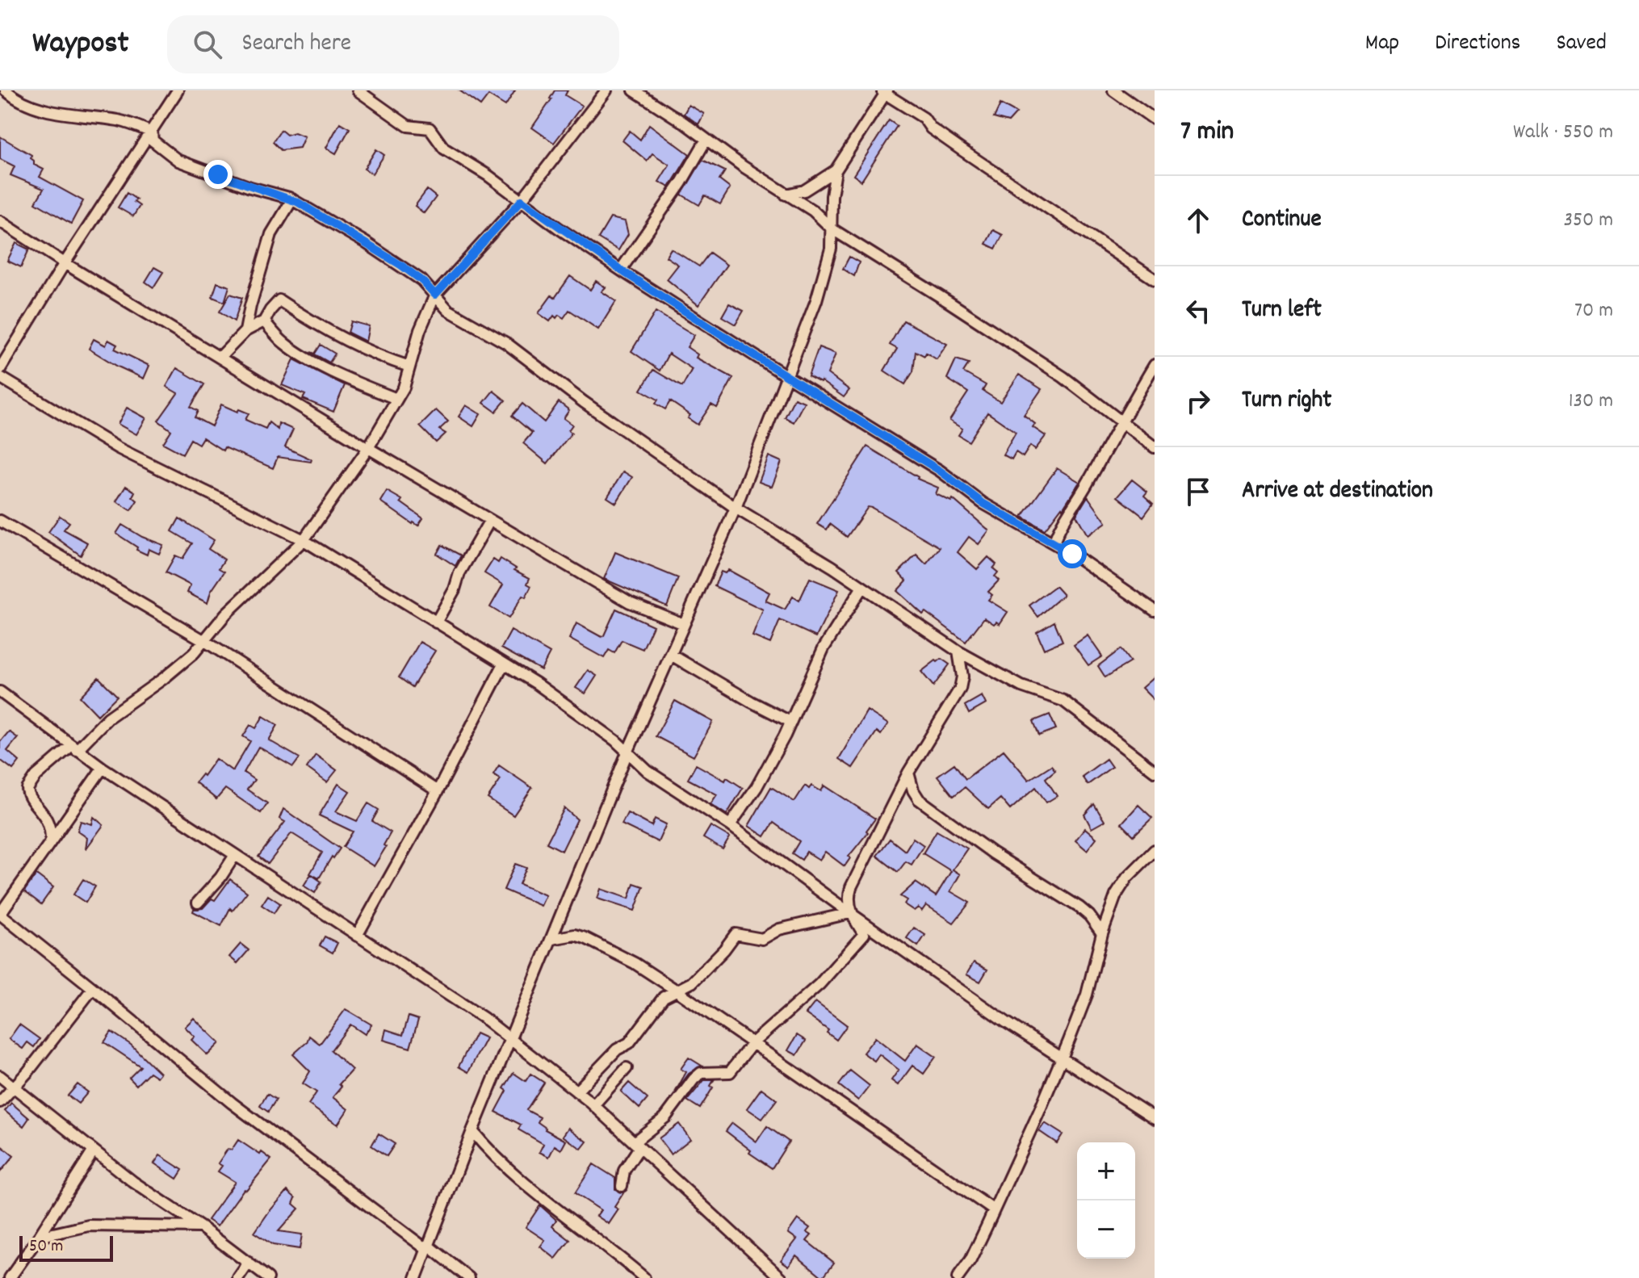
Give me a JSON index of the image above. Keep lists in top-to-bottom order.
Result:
{
  "scale_bar": "50 m",
  "page": {
    "header": "Waypost",
    "search": "Search here",
    "nav": ["Map", "Directions", "Saved"],
    "heading": ["7 min", "Walk · 550 m"],
    "list": [
      ["Continue", "350 m"],
      ["Turn left", "70 m"],
      ["Turn right", "130 m"],
      "Arrive at destination"
    ],
    "map_buttons": ["+", "−"],
    "scale": "50 m"
  }
}
